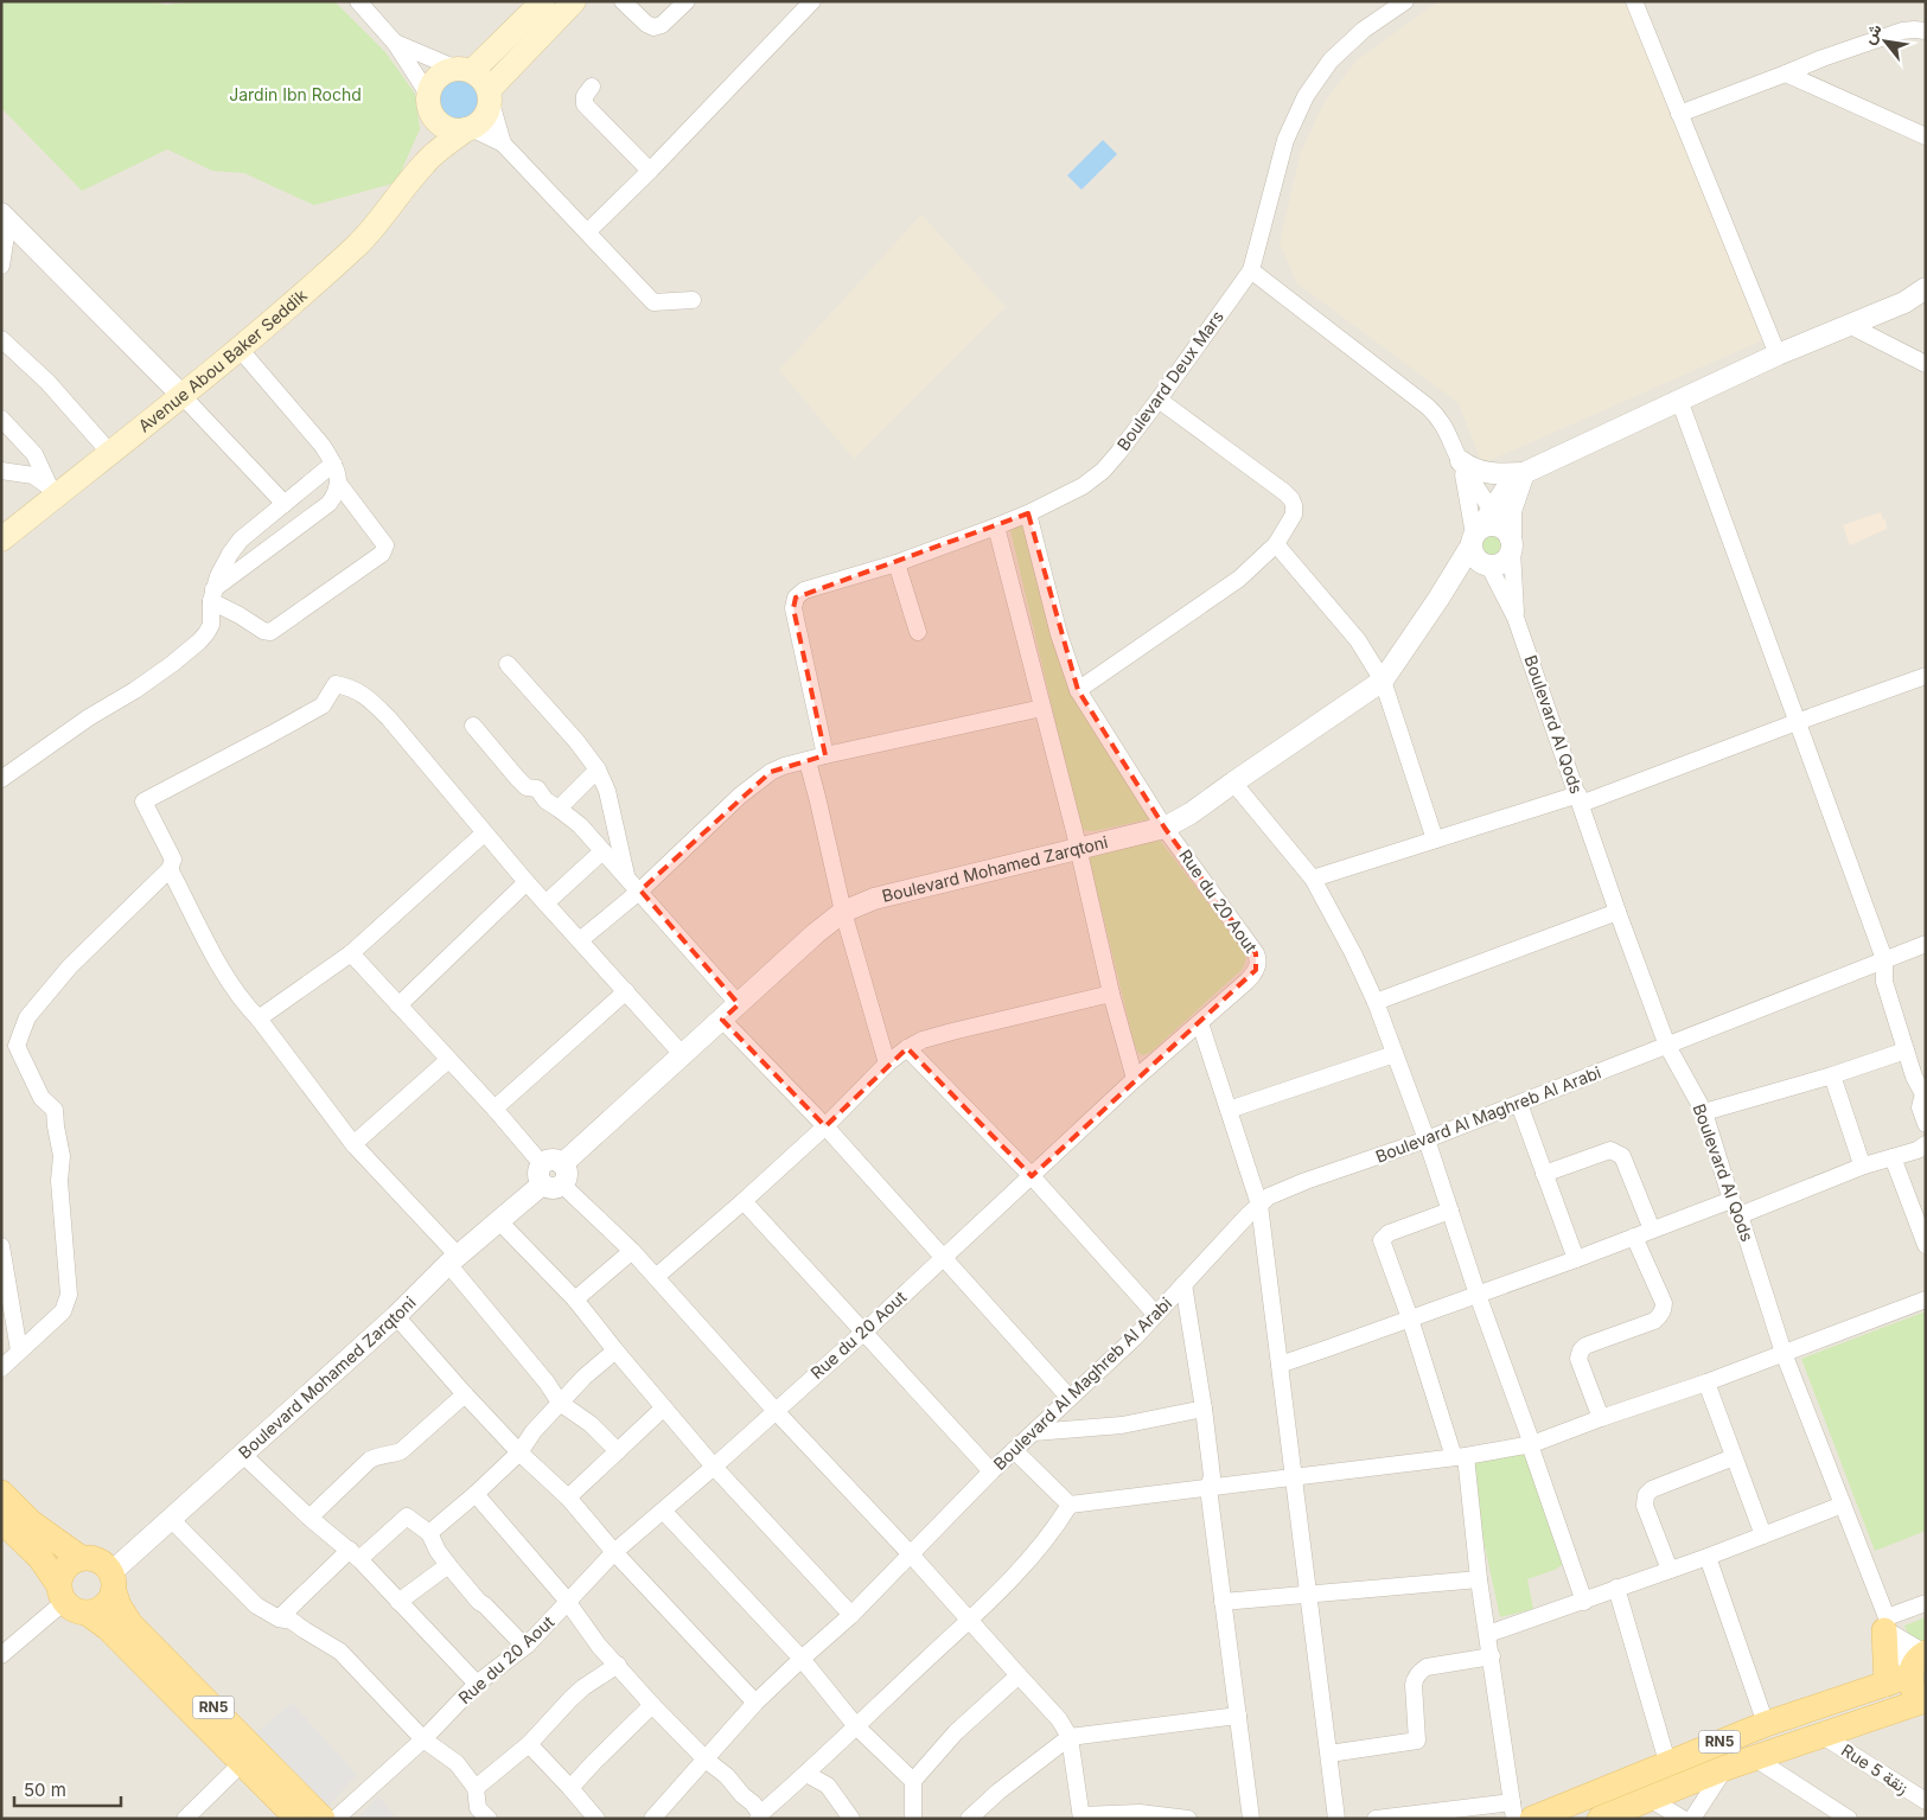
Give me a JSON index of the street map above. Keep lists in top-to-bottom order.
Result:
{
  "streets": {
    "main road": ["Avenue Abou Baker Seddik", "RN5"],
    "street": [
      "Boulevard Deux Mars",
      "Boulevard Al Qods",
      "Boulevard Mohamed Zarqtoni",
      "Rue du 20 Aout",
      "Boulevard Al Maghreb Al Arabi",
      "Rue 5 زنقة"
    ]
  },
  "crossings": [
    ["Boulevard Al Qods", "Boulevard Al Maghreb Al Arabi"],
    ["Boulevard Mohamed Zarqtoni", "Rue du 20 Aout"],
    ["Boulevard Mohamed Zarqtoni", "RN5"],
    ["RN5", "Rue 5 زنقة"]
  ],
  "parks": ["Jardin Ibn Rochd"],
  "scale_bar": "50 m",
  "north": "top left"
}
